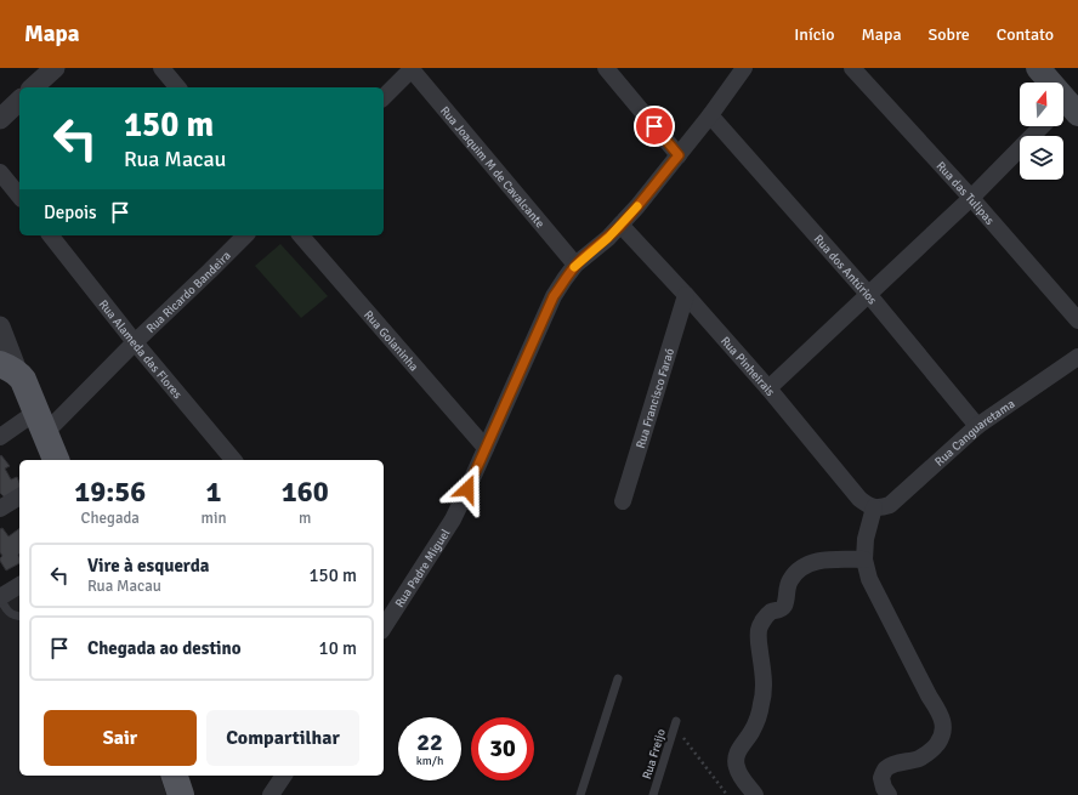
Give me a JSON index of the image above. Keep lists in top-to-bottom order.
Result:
{
  "streets": {
    "street": [
      "Rua Joaquim M de Cavalcante",
      "Rua das Tulipas",
      "Rua dos Antúrios",
      "Rua Ricardo Bandeira",
      "Rua Goianinha",
      "Rua Alameda das Flores",
      "Rua Pinheirais",
      "Rua Francisco Faraó",
      "Rua Canguaretama",
      "Rua Padre Miguel"
    ],
    "lane": ["Rua Freijo"]
  },
  "crossings": [
    ["Rua Joaquim M de Cavalcante", "Rua Padre Miguel"],
    ["Rua dos Antúrios", "Rua Canguaretama"],
    ["Rua dos Antúrios", "Rua Padre Miguel"],
    ["Rua Ricardo Bandeira", "Rua Alameda das Flores"],
    ["Rua Goianinha", "Rua Padre Miguel"],
    ["Rua Pinheirais", "Rua Francisco Faraó"],
    ["Rua Pinheirais", "Rua Canguaretama"],
    ["Rua Pinheirais", "Rua Padre Miguel"]
  ],
  "north": "top",
  "page": {
    "header": "Mapa",
    "nav": [
      "Início",
      "Mapa",
      "Sobre",
      "Contato"
    ],
    "turn": ["150 m", "Rua Macau"],
    "then": "Depois",
    "eta": [
      "19:56",
      "Chegada",
      "1",
      "min",
      "160",
      "m"
    ],
    "list": [
      {
        "name": "Vire à esquerda",
        "note": "Rua Macau",
        "value": "150 m"
      },
      {
        "name": "Chegada ao destino",
        "value": "10 m"
      }
    ],
    "buttons": ["Sair", "Compartilhar"],
    "speed": "22 km/h",
    "limit": "30"
  }
}
